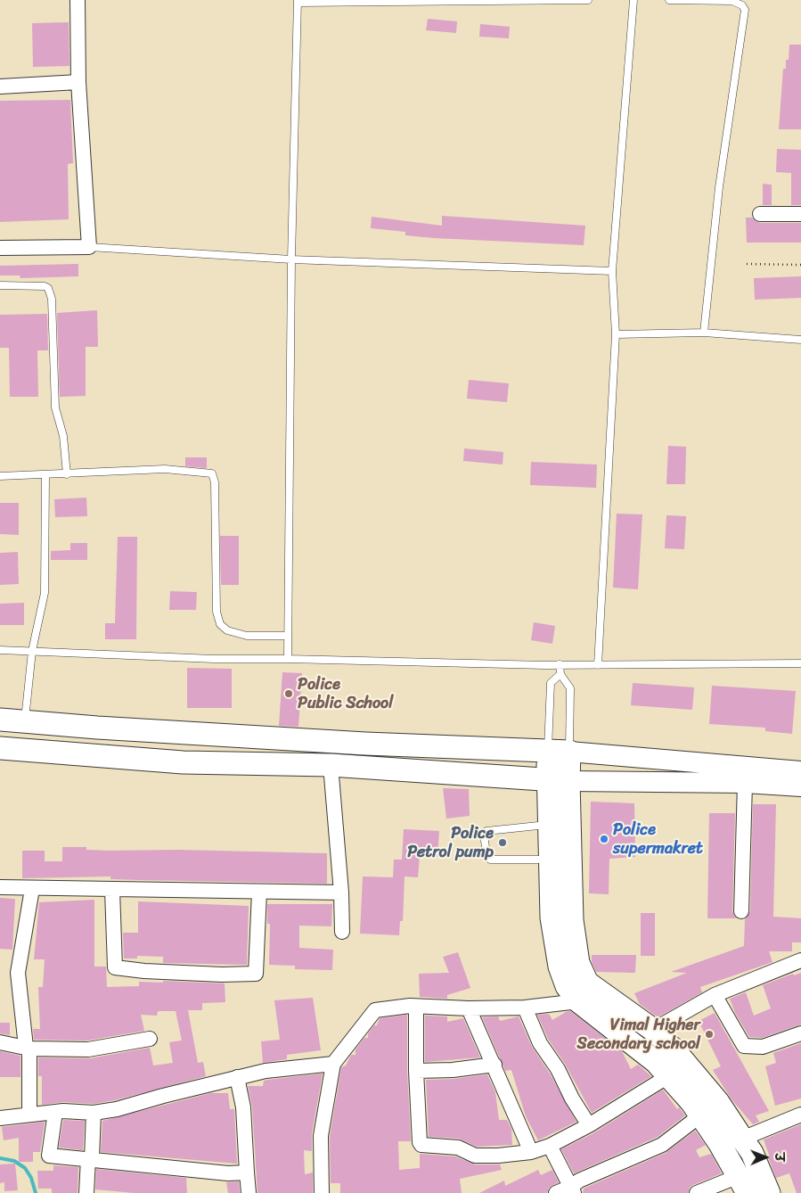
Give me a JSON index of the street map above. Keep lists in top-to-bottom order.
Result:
{
  "places": [
    "Police Public School",
    "Police supermakret",
    "Police Petrol pump",
    "Vimal Higher Secondary school"
  ],
  "north": "right"
}
